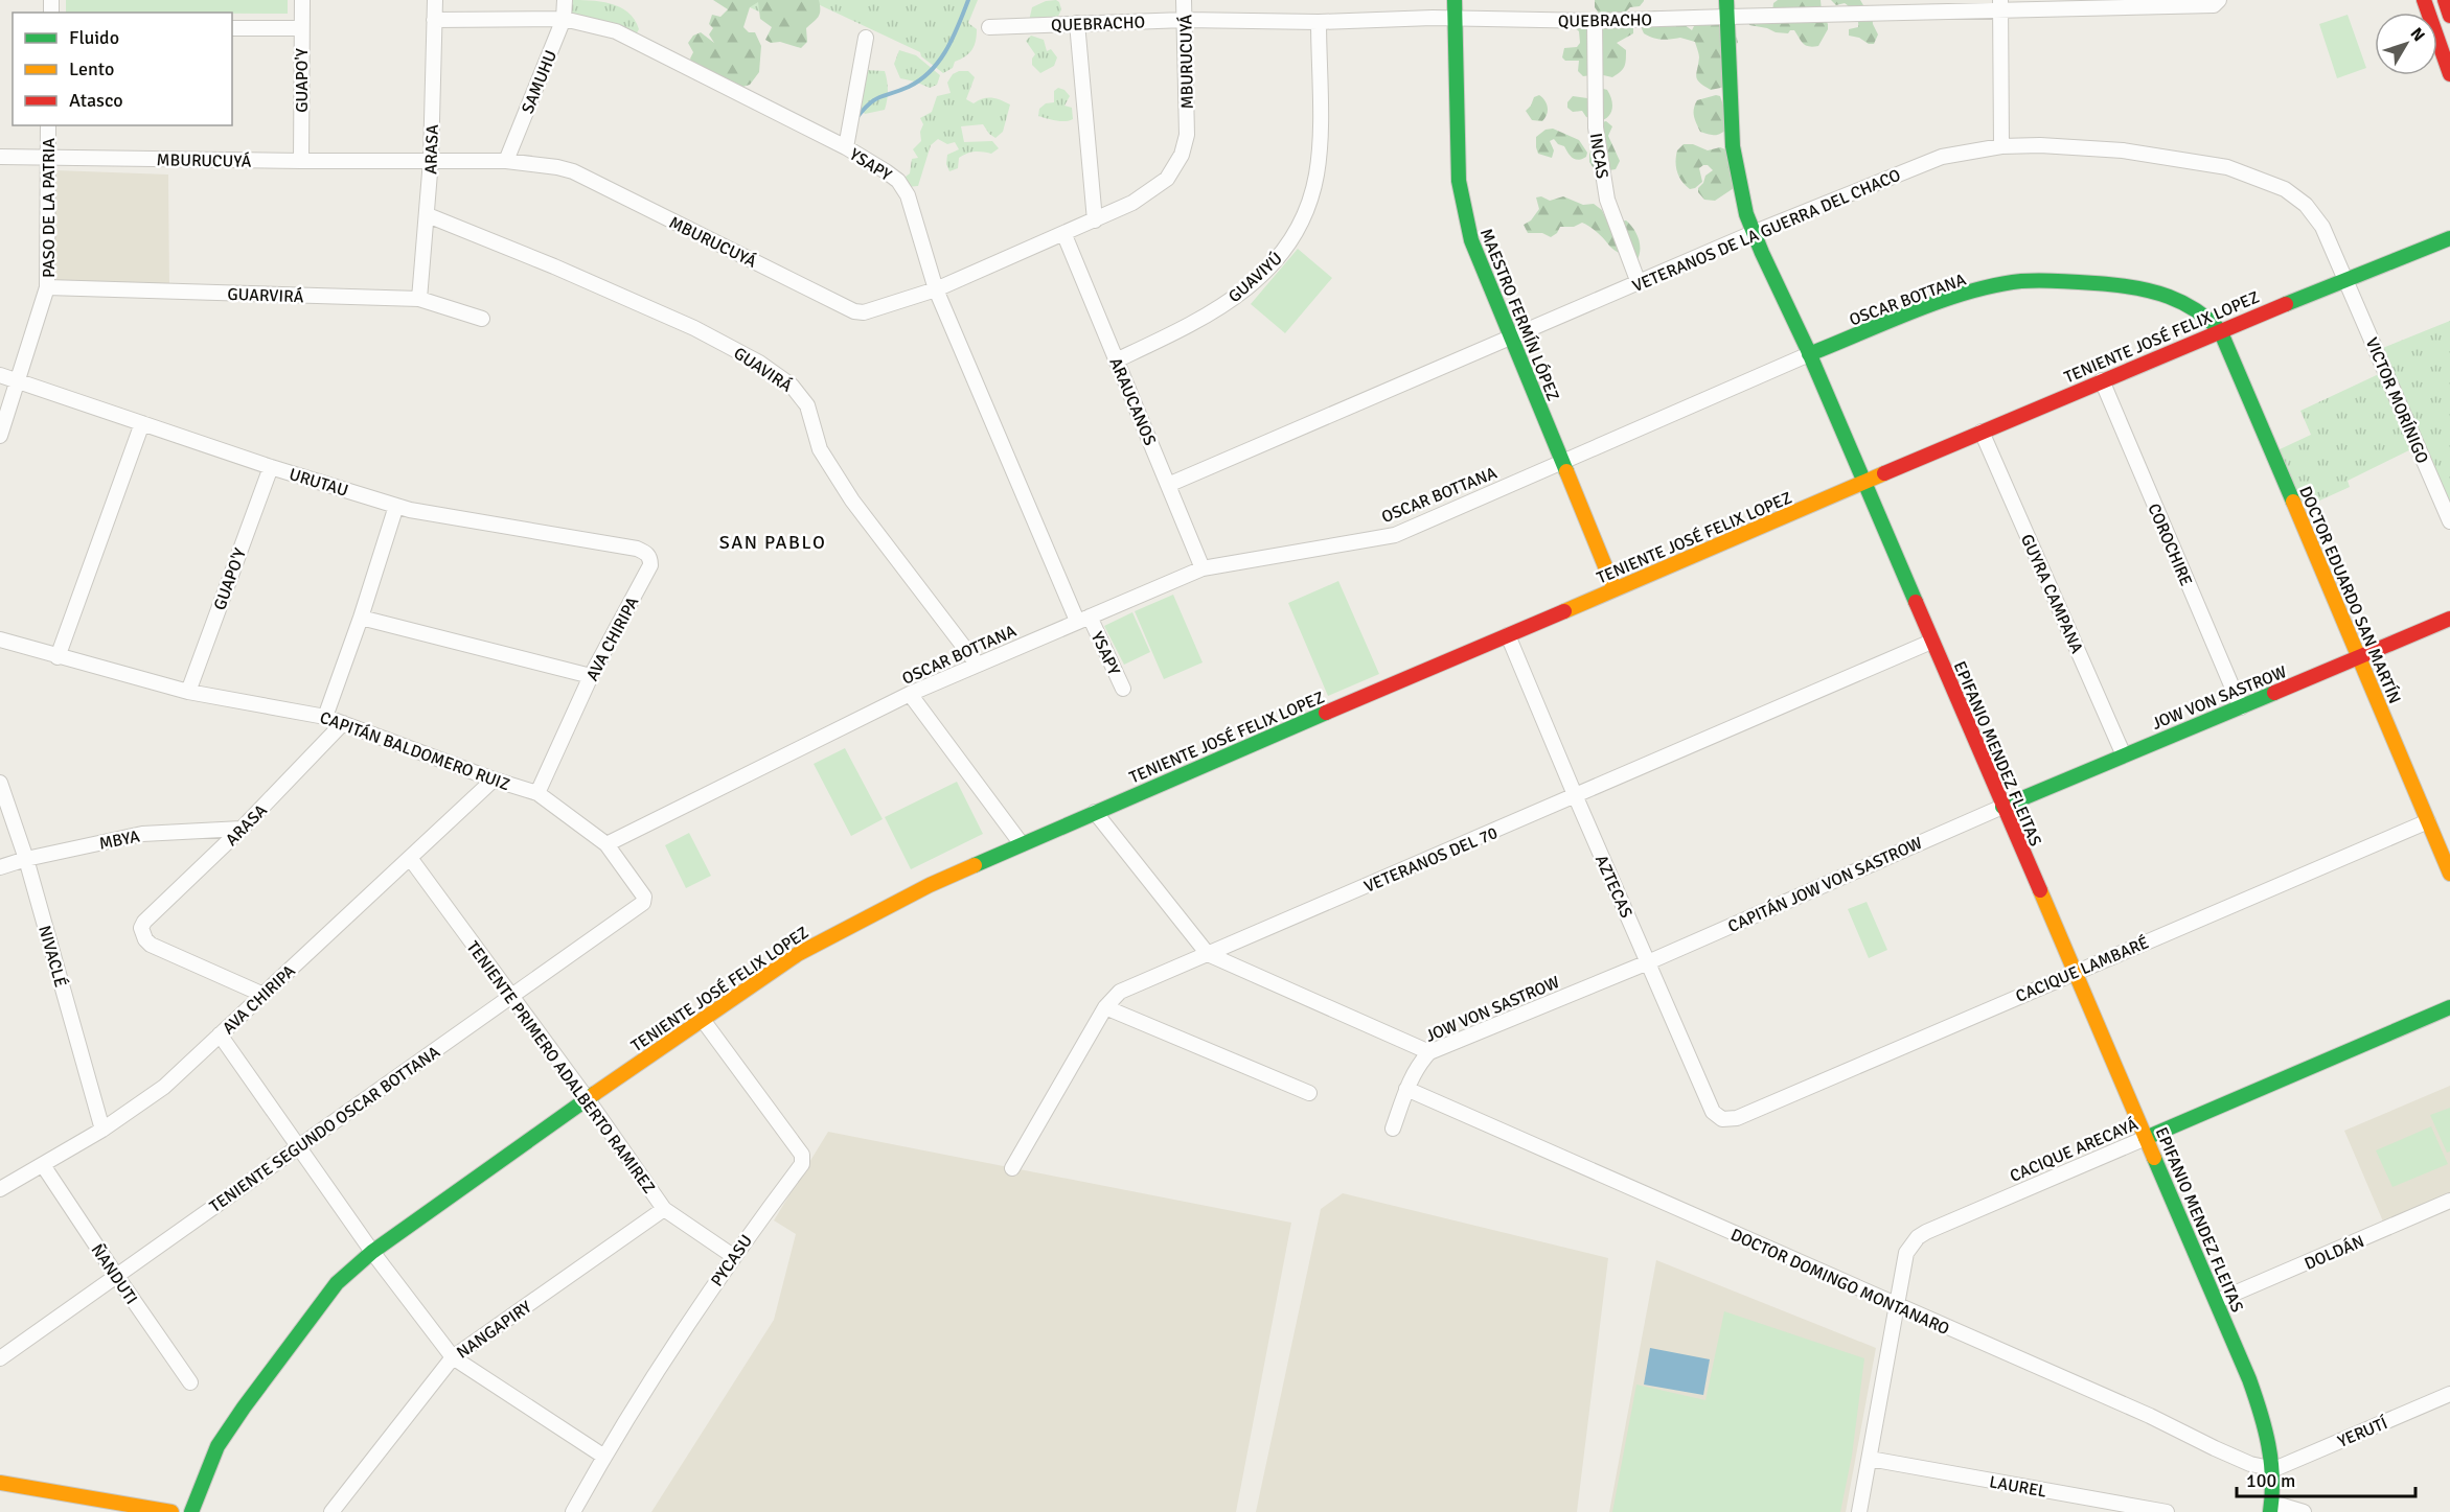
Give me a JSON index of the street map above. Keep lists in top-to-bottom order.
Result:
{
  "streets": {
    "main road": [
      "OSCAR BOTTANA",
      "MAESTRO FERMÍN LÓPEZ",
      "TENIENTE JOSÉ FELIX LOPEZ",
      "DOCTOR EDUARDO SAN MARTÍN",
      "JOW VON SASTROW",
      "EPIFANIO MENDEZ FLEITAS",
      "CACIQUE ARECAYÁ"
    ],
    "street": [
      "QUEBRACHO",
      "MBURUCUYÁ",
      "GUAPO'Y",
      "SAMUHU",
      "ARASA",
      "INCAS",
      "YSAPY",
      "PASO DE LA PATRIA",
      "VETERANOS DE LA GUERRA DEL CHACO",
      "GUAVIYÚ",
      "GUARVIRÁ",
      "GUAVIRÁ",
      "VICTOR MORÍNIGO",
      "ARAUCANOS",
      "URUTAU",
      "COROCHIRE",
      "GUYRA CAMPANA",
      "AVA CHIRIPA",
      "CAPITÁN BALDOMERO RUIZ",
      "MBYA",
      "VETERANOS DEL 70",
      "CAPITÁN JOW VON SASTROW",
      "AZTECAS",
      "NIVACLÉ",
      "CACIQUE LAMBARÉ",
      "TENIENTE PRIMERO ADALBERTO RAMIREZ",
      "TENIENTE SEGUNDO OSCAR BOTTANA",
      "DOLDÁN",
      "PYCASU",
      "ÑANDUTI",
      "DOCTOR DOMINGO MONTANARO",
      "NANGAPIRY",
      "YERUTÍ",
      "LAUREL"
    ]
  },
  "crossings": [
    ["QUEBRACHO", "MBURUCUYÁ"],
    ["QUEBRACHO", "INCAS"],
    ["QUEBRACHO", "GUAVIYÚ"],
    ["QUEBRACHO", "MAESTRO FERMÍN LÓPEZ"],
    ["QUEBRACHO", "EPIFANIO MENDEZ FLEITAS"],
    ["MBURUCUYÁ", "GUAPO'Y"],
    ["MBURUCUYÁ", "SAMUHU"],
    ["MBURUCUYÁ", "ARASA"],
    ["MBURUCUYÁ", "YSAPY"],
    ["MBURUCUYÁ", "PASO DE LA PATRIA"],
    ["MBURUCUYÁ", "ARAUCANOS"],
    ["GUAPO'Y", "URUTAU"],
    ["GUAPO'Y", "CAPITÁN BALDOMERO RUIZ"],
    ["SAMUHU", "YSAPY"],
    ["ARASA", "YSAPY"],
    ["ARASA", "GUARVIRÁ"],
    ["ARASA", "GUAVIRÁ"],
    ["ARASA", "AVA CHIRIPA"],
    ["ARASA", "CAPITÁN BALDOMERO RUIZ"],
    ["ARASA", "MBYA"],
    ["INCAS", "VETERANOS DE LA GUERRA DEL CHACO"],
    ["YSAPY", "OSCAR BOTTANA"],
    ["PASO DE LA PATRIA", "GUARVIRÁ"],
    ["PASO DE LA PATRIA", "URUTAU"],
    ["VETERANOS DE LA GUERRA DEL CHACO", "MAESTRO FERMÍN LÓPEZ"],
    ["VETERANOS DE LA GUERRA DEL CHACO", "TENIENTE JOSÉ FELIX LOPEZ"],
    ["VETERANOS DE LA GUERRA DEL CHACO", "VICTOR MORÍNIGO"],
    ["VETERANOS DE LA GUERRA DEL CHACO", "ARAUCANOS"],
    ["VETERANOS DE LA GUERRA DEL CHACO", "EPIFANIO MENDEZ FLEITAS"],
    ["GUAVIYÚ", "ARAUCANOS"],
    ["OSCAR BOTTANA", "MAESTRO FERMÍN LÓPEZ"],
    ["OSCAR BOTTANA", "TENIENTE JOSÉ FELIX LOPEZ"],
    ["OSCAR BOTTANA", "GUAVIRÁ"],
    ["OSCAR BOTTANA", "ARAUCANOS"],
    ["OSCAR BOTTANA", "DOCTOR EDUARDO SAN MARTÍN"],
    ["OSCAR BOTTANA", "CAPITÁN BALDOMERO RUIZ"],
    ["OSCAR BOTTANA", "EPIFANIO MENDEZ FLEITAS"],
    ["MAESTRO FERMÍN LÓPEZ", "TENIENTE JOSÉ FELIX LOPEZ"],
    ["TENIENTE JOSÉ FELIX LOPEZ", "VICTOR MORÍNIGO"],
    ["TENIENTE JOSÉ FELIX LOPEZ", "COROCHIRE"],
    ["TENIENTE JOSÉ FELIX LOPEZ", "GUYRA CAMPANA"],
    ["TENIENTE JOSÉ FELIX LOPEZ", "DOCTOR EDUARDO SAN MARTÍN"],
    ["TENIENTE JOSÉ FELIX LOPEZ", "EPIFANIO MENDEZ FLEITAS"],
    ["TENIENTE JOSÉ FELIX LOPEZ", "AZTECAS"],
    ["TENIENTE JOSÉ FELIX LOPEZ", "TENIENTE PRIMERO ADALBERTO RAMIREZ"],
    ["TENIENTE JOSÉ FELIX LOPEZ", "PYCASU"],
    ["URUTAU", "AVA CHIRIPA"],
    ["COROCHIRE", "JOW VON SASTROW"],
    ["GUYRA CAMPANA", "JOW VON SASTROW"],
    ["DOCTOR EDUARDO SAN MARTÍN", "JOW VON SASTROW"],
    ["DOCTOR EDUARDO SAN MARTÍN", "CACIQUE LAMBARÉ"],
    ["AVA CHIRIPA", "CAPITÁN BALDOMERO RUIZ"],
    ["AVA CHIRIPA", "NIVACLÉ"],
    ["AVA CHIRIPA", "TENIENTE PRIMERO ADALBERTO RAMIREZ"],
    ["AVA CHIRIPA", "ÑANDUTI"],
    ["JOW VON SASTROW", "EPIFANIO MENDEZ FLEITAS"],
    ["JOW VON SASTROW", "CAPITÁN JOW VON SASTROW"],
    ["JOW VON SASTROW", "AZTECAS"],
    ["JOW VON SASTROW", "DOCTOR DOMINGO MONTANARO"],
    ["CAPITÁN BALDOMERO RUIZ", "TENIENTE SEGUNDO OSCAR BOTTANA"],
    ["EPIFANIO MENDEZ FLEITAS", "VETERANOS DEL 70"],
    ["EPIFANIO MENDEZ FLEITAS", "CAPITÁN JOW VON SASTROW"],
    ["EPIFANIO MENDEZ FLEITAS", "CACIQUE LAMBARÉ"],
    ["EPIFANIO MENDEZ FLEITAS", "CACIQUE ARECAYÁ"],
    ["EPIFANIO MENDEZ FLEITAS", "DOLDÁN"],
    ["EPIFANIO MENDEZ FLEITAS", "DOCTOR DOMINGO MONTANARO"],
    ["EPIFANIO MENDEZ FLEITAS", "YERUTÍ"],
    ["MBYA", "NIVACLÉ"],
    ["VETERANOS DEL 70", "AZTECAS"],
    ["CAPITÁN JOW VON SASTROW", "AZTECAS"],
    ["AZTECAS", "CACIQUE LAMBARÉ"],
    ["TENIENTE PRIMERO ADALBERTO RAMIREZ", "TENIENTE SEGUNDO OSCAR BOTTANA"],
    ["TENIENTE PRIMERO ADALBERTO RAMIREZ", "PYCASU"],
    ["TENIENTE PRIMERO ADALBERTO RAMIREZ", "NANGAPIRY"],
    ["TENIENTE SEGUNDO OSCAR BOTTANA", "ÑANDUTI"],
    ["CACIQUE ARECAYÁ", "DOCTOR DOMINGO MONTANARO"],
    ["CACIQUE ARECAYÁ", "LAUREL"],
    ["DOCTOR DOMINGO MONTANARO", "YERUTÍ"]
  ],
  "districts": ["SAN PABLO"],
  "legend": ["Fluido", "Lento", "Atasco"],
  "scale_bar": "100 m",
  "north": "top right"
}
